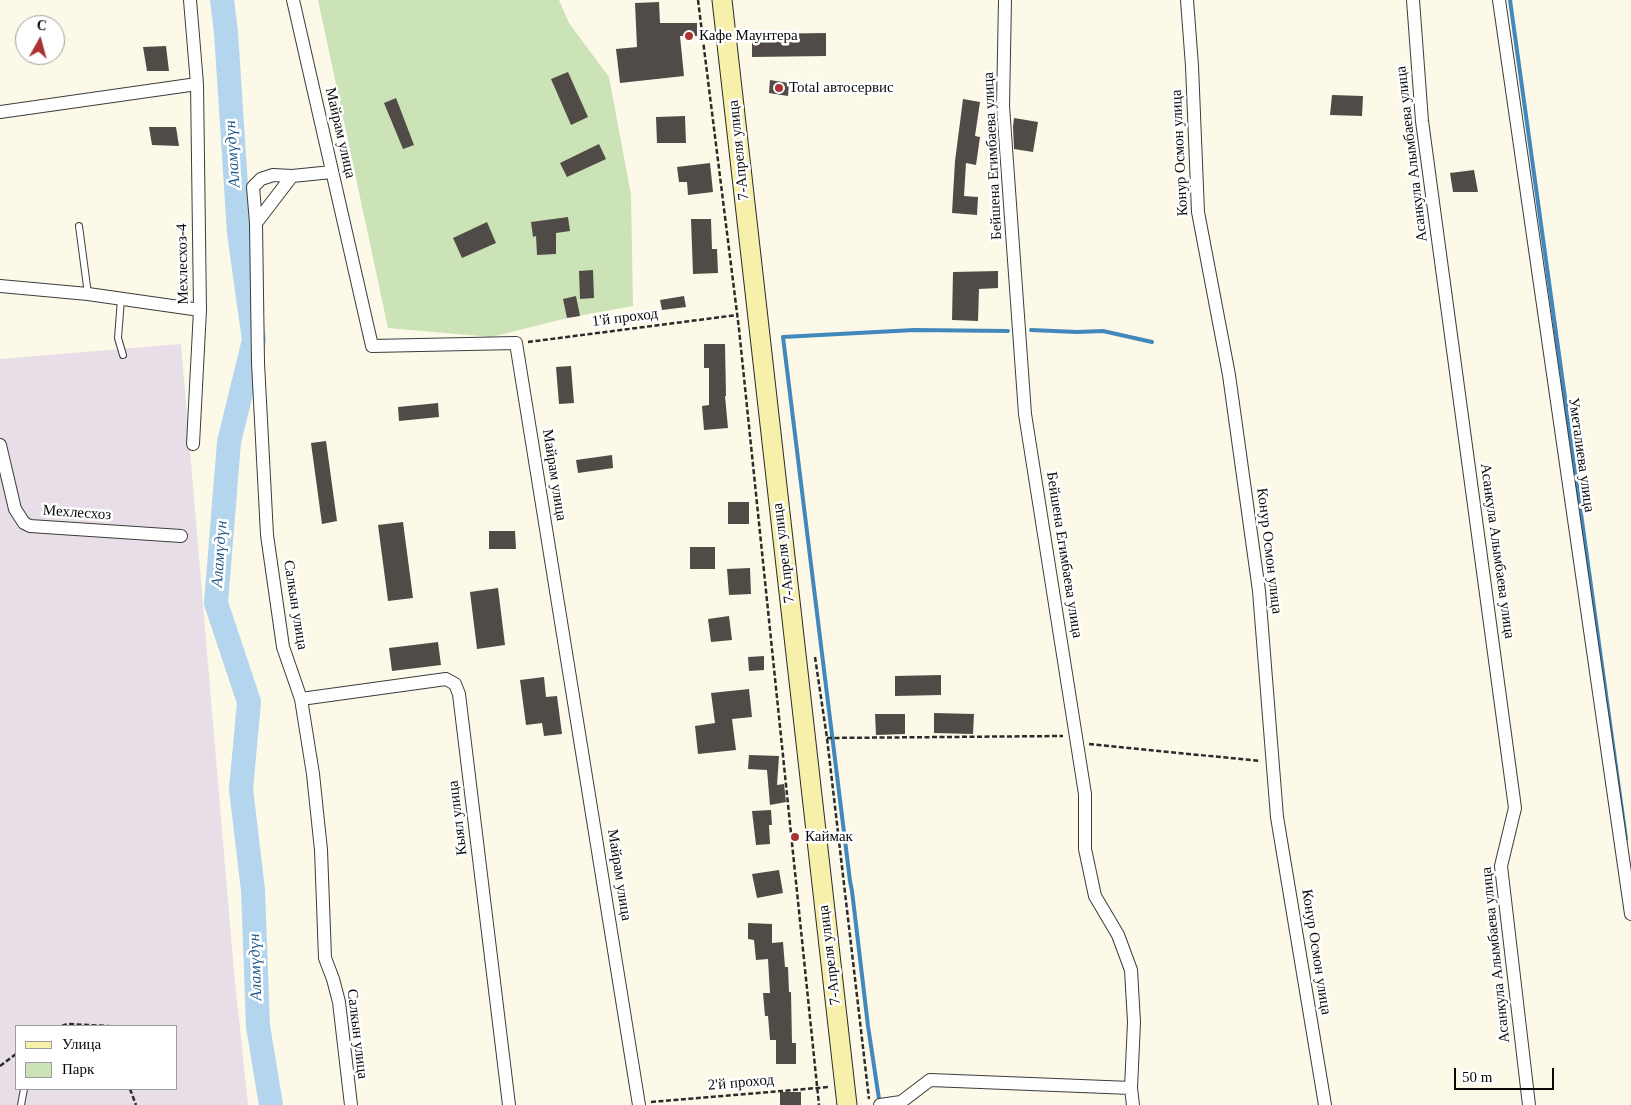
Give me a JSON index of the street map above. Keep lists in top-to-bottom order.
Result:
{
  "streets": {
    "main road": ["7-Апреля улица"],
    "street": [
      "Майрам улица",
      "Конур Осмон улица",
      "Асанкула Алымбаева улица",
      "Бейшена Егимбаева улица",
      "Мехлесхоз-4",
      "Уметалиева улица",
      "Мехлесхоз",
      "Салкын улица",
      "Кыял улица"
    ],
    "path": ["1'й проход", "2'й проход"]
  },
  "crossings": [
    ["Майрам улица", "1'й проход"],
    ["Майрам улица", "Салкын улица"],
    ["Майрам улица", "2'й проход"],
    ["7-Апреля улица", "2'й проход"],
    ["Салкын улица", "Кыял улица"]
  ],
  "water": ["Аламүдүн"],
  "places": ["Кафе Маунтера", "Total автосервис", "Каймак"],
  "legend": ["Улица", "Парк"],
  "scale_bar": "50 m",
  "north": "top"
}
